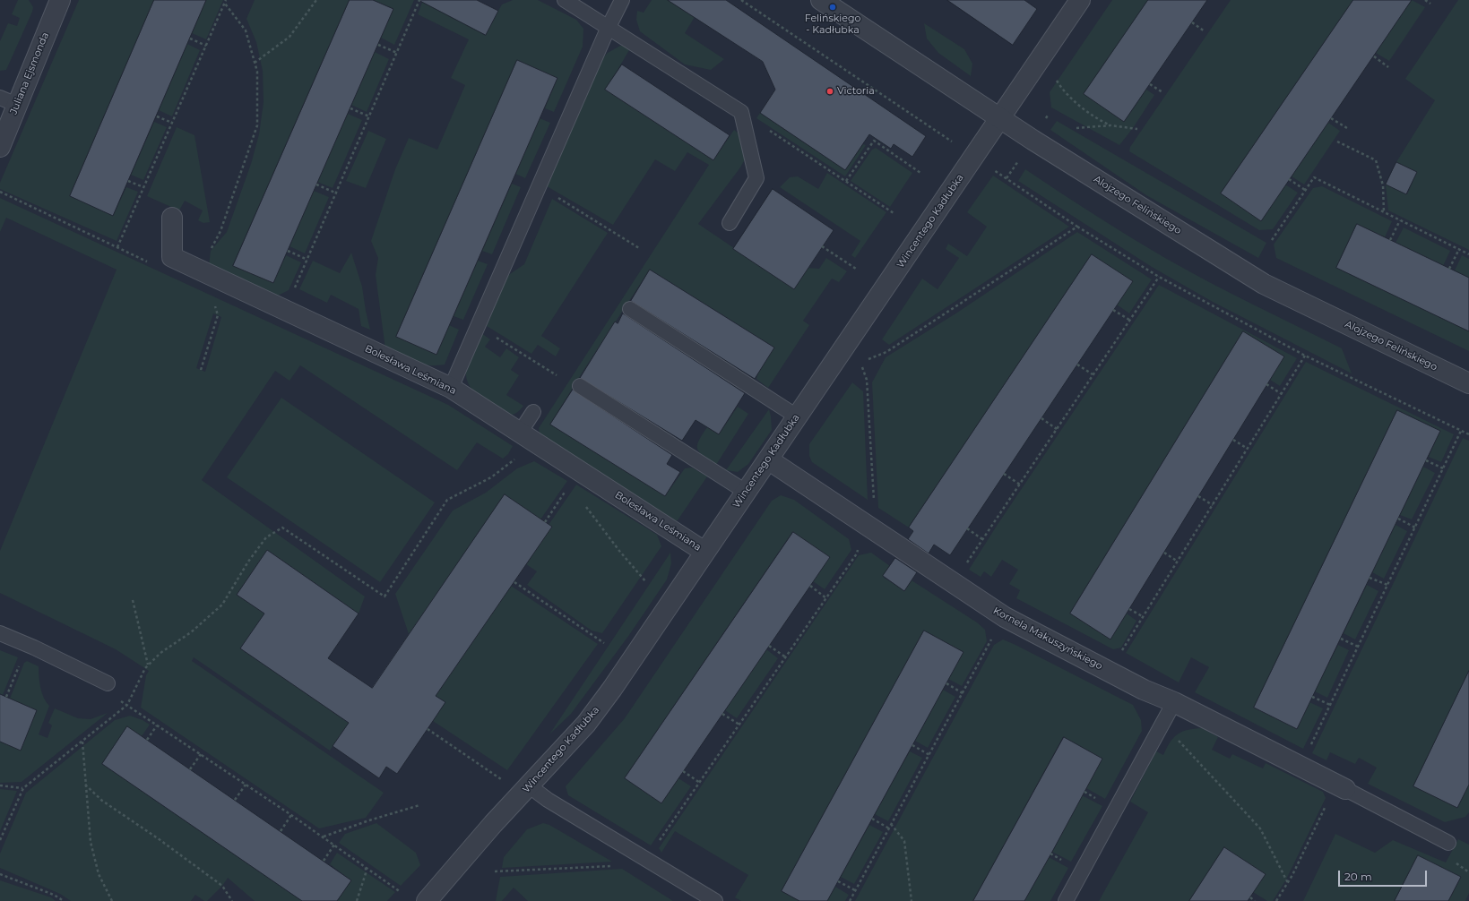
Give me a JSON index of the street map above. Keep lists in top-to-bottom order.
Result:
{
  "streets": {
    "street": [
      "Juliana Ejsmonda",
      "Alojzego Felińskiego",
      "Wincentego Kadłubka",
      "Bolesława Leśmiana",
      "Kornela Makuszyńskiego"
    ]
  },
  "crossings": [
    ["Alojzego Felińskiego", "Wincentego Kadłubka"],
    ["Wincentego Kadłubka", "Bolesława Leśmiana"],
    ["Wincentego Kadłubka", "Kornela Makuszyńskiego"]
  ],
  "places": ["Felińskiego - Kadłubka", "Victoria"],
  "scale_bar": "20 m"
}
